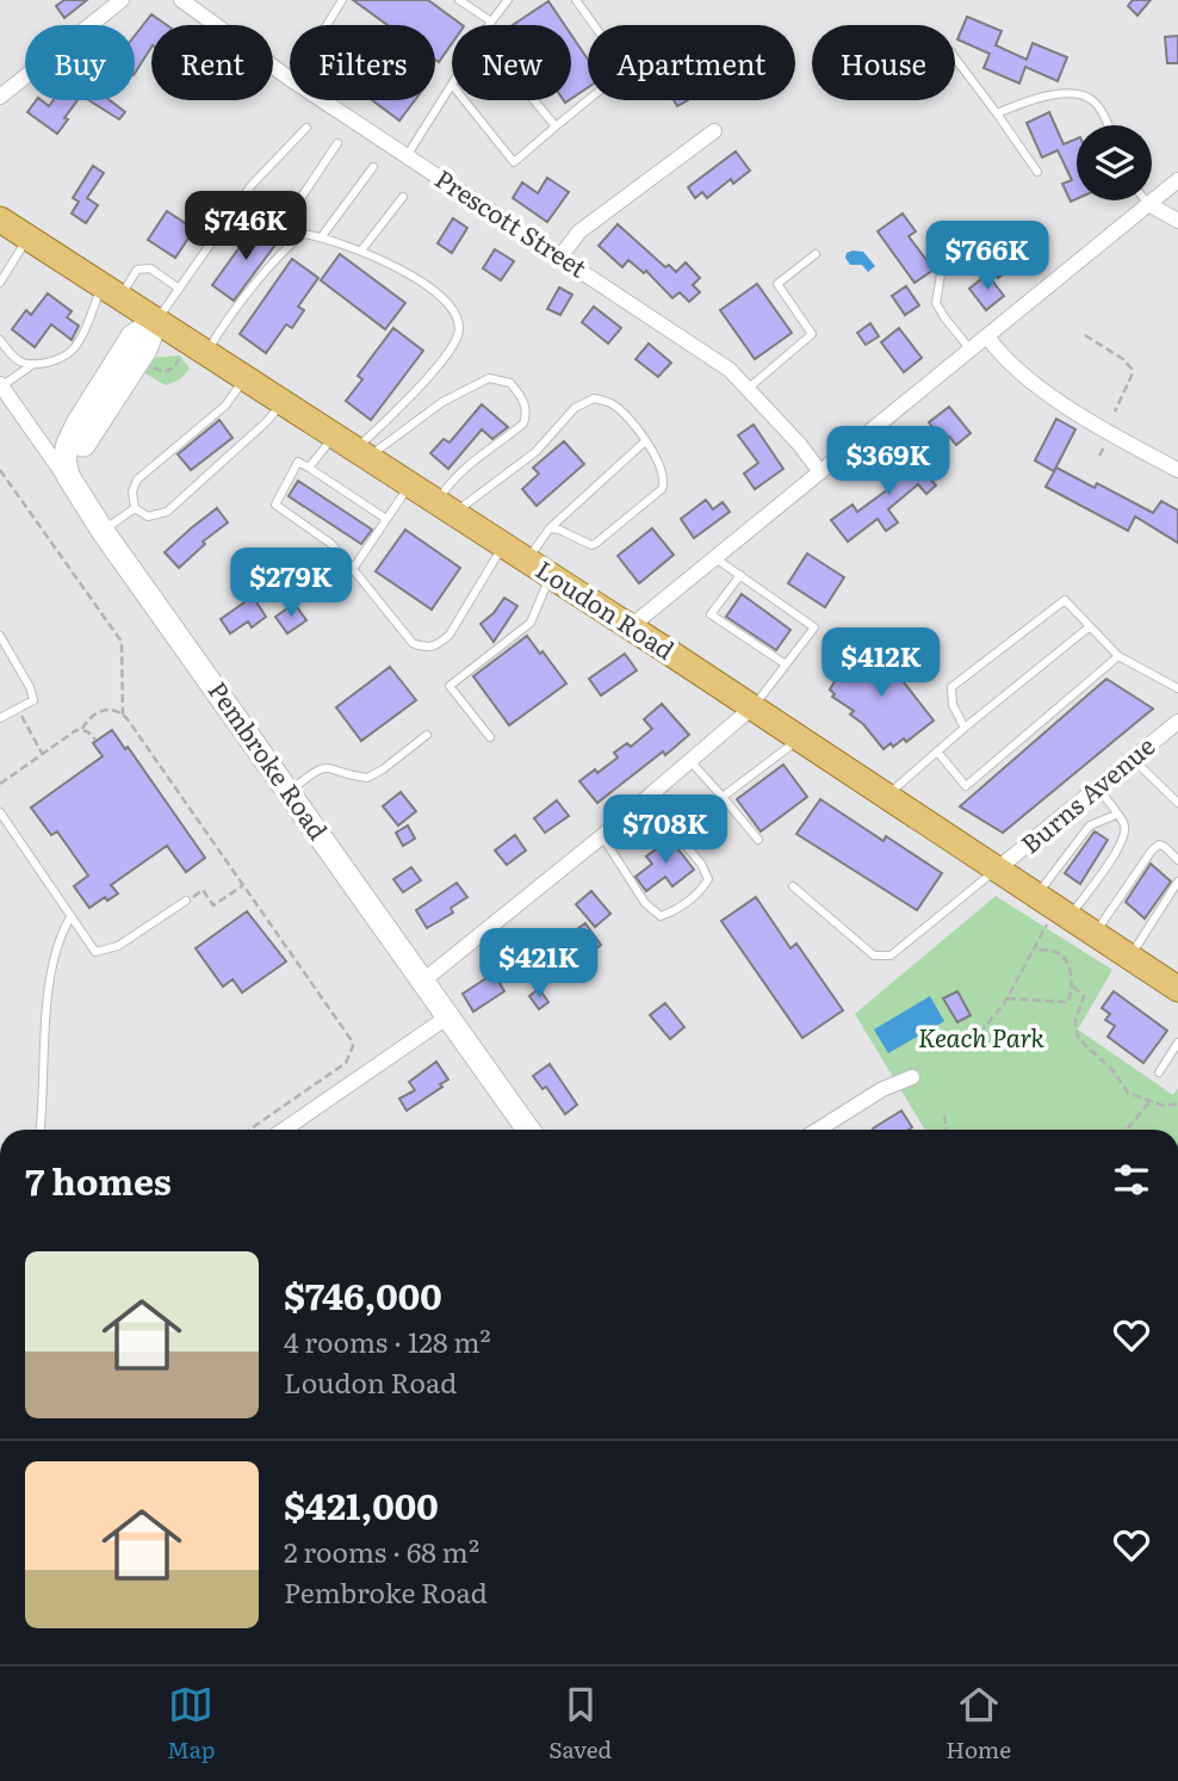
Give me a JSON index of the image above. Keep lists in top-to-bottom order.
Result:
{
  "streets": {
    "main road": ["Loudon Road"],
    "street": ["Prescott Street", "Pembroke Road", "Burns Avenue"]
  },
  "crossings": [
    ["Loudon Road", "Burns Avenue"]
  ],
  "parks": ["Keach Park"],
  "page": {
    "chip": [
      "Buy",
      "Rent",
      "Filters",
      "New",
      "Apartment",
      "House"
    ],
    "price": [
      "$746K",
      "$766K",
      "$369K",
      "$279K",
      "$412K",
      "$708K",
      "$421K"
    ],
    "heading": "7 homes",
    "list": [
      {
        "name": "$746,000",
        "note": "4 rooms · 128 m² · Loudon Road"
      },
      {
        "name": "$421,000",
        "note": "2 rooms · 68 m² · Pembroke Road"
      }
    ],
    "tabs": ["Map", "Saved", "Home"]
  }
}
